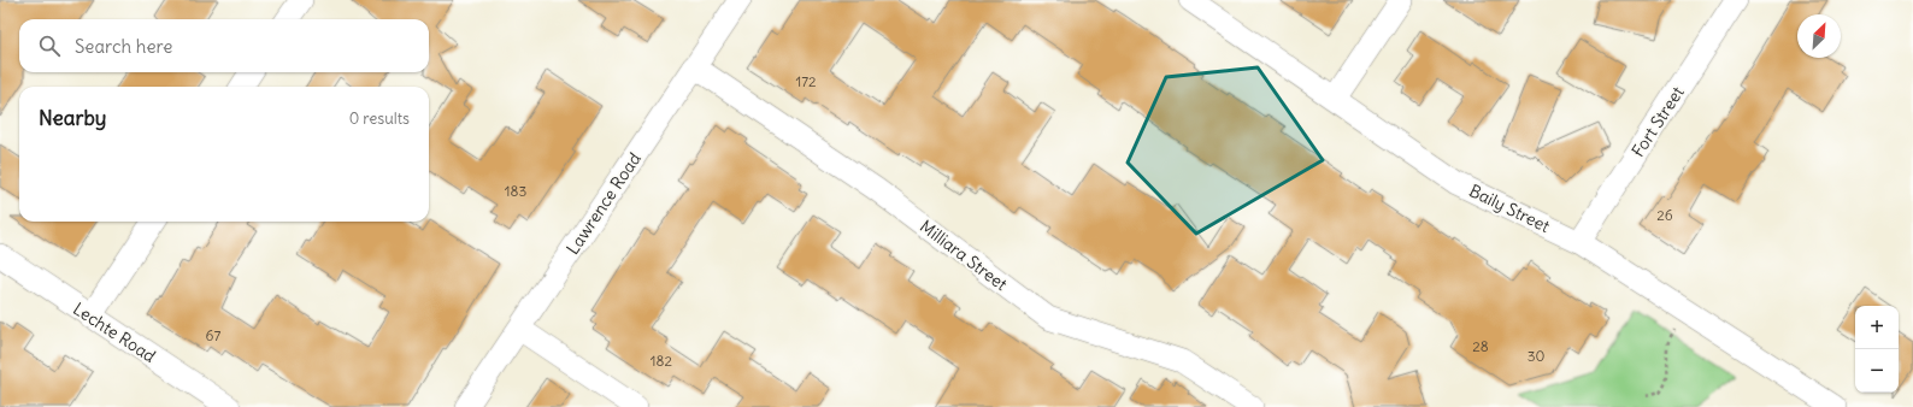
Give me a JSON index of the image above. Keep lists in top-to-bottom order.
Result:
{
  "streets": {
    "street": [
      "Fort Street",
      "Lawrence Road",
      "Baily Street",
      "Milliara Street",
      "Lechte Road"
    ]
  },
  "crossings": [
    ["Fort Street", "Baily Street"],
    ["Lawrence Road", "Milliara Street"]
  ],
  "house_numbers": [
    "172",
    "183",
    "26",
    "67",
    "28",
    "30",
    "182"
  ],
  "north": "top right",
  "page": {
    "search": "Search here",
    "heading": ["Nearby", "0 results"],
    "map_buttons": ["+", "−"]
  }
}
